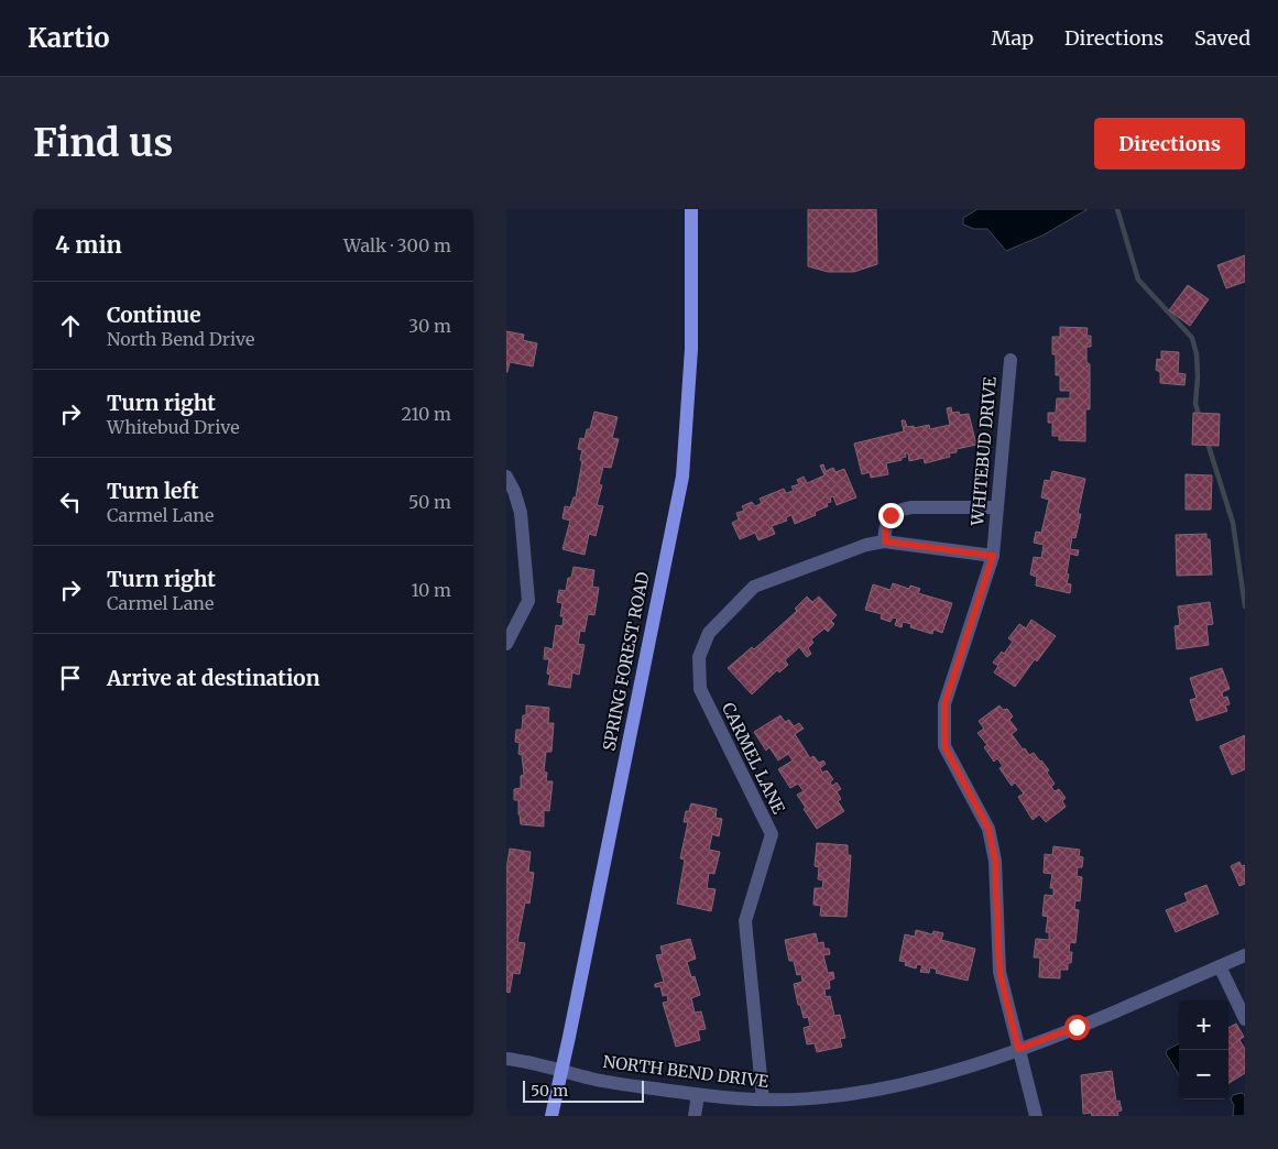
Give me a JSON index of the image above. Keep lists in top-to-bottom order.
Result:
{
  "streets": {
    "main road": ["SPRING FOREST ROAD"],
    "street": ["WHITEBUD DRIVE", "CARMEL LANE", "NORTH BEND DRIVE"]
  },
  "crossings": [
    ["WHITEBUD DRIVE", "CARMEL LANE"],
    ["WHITEBUD DRIVE", "NORTH BEND DRIVE"],
    ["SPRING FOREST ROAD", "NORTH BEND DRIVE"],
    ["CARMEL LANE", "NORTH BEND DRIVE"]
  ],
  "scale_bar": "50 m",
  "page": {
    "header": "Kartio",
    "nav": ["Map", "Directions", "Saved"],
    "buttons": "Directions",
    "title": "Find us",
    "heading": ["4 min", "Walk · 300 m"],
    "list": [
      ["Continue", "North Bend Drive", "30 m"],
      ["Turn right", "Whitebud Drive", "210 m"],
      ["Turn left", "Carmel Lane", "50 m"],
      ["Turn right", "Carmel Lane", "10 m"],
      "Arrive at destination"
    ],
    "map_buttons": ["+", "−"],
    "scale": "50 m"
  }
}
